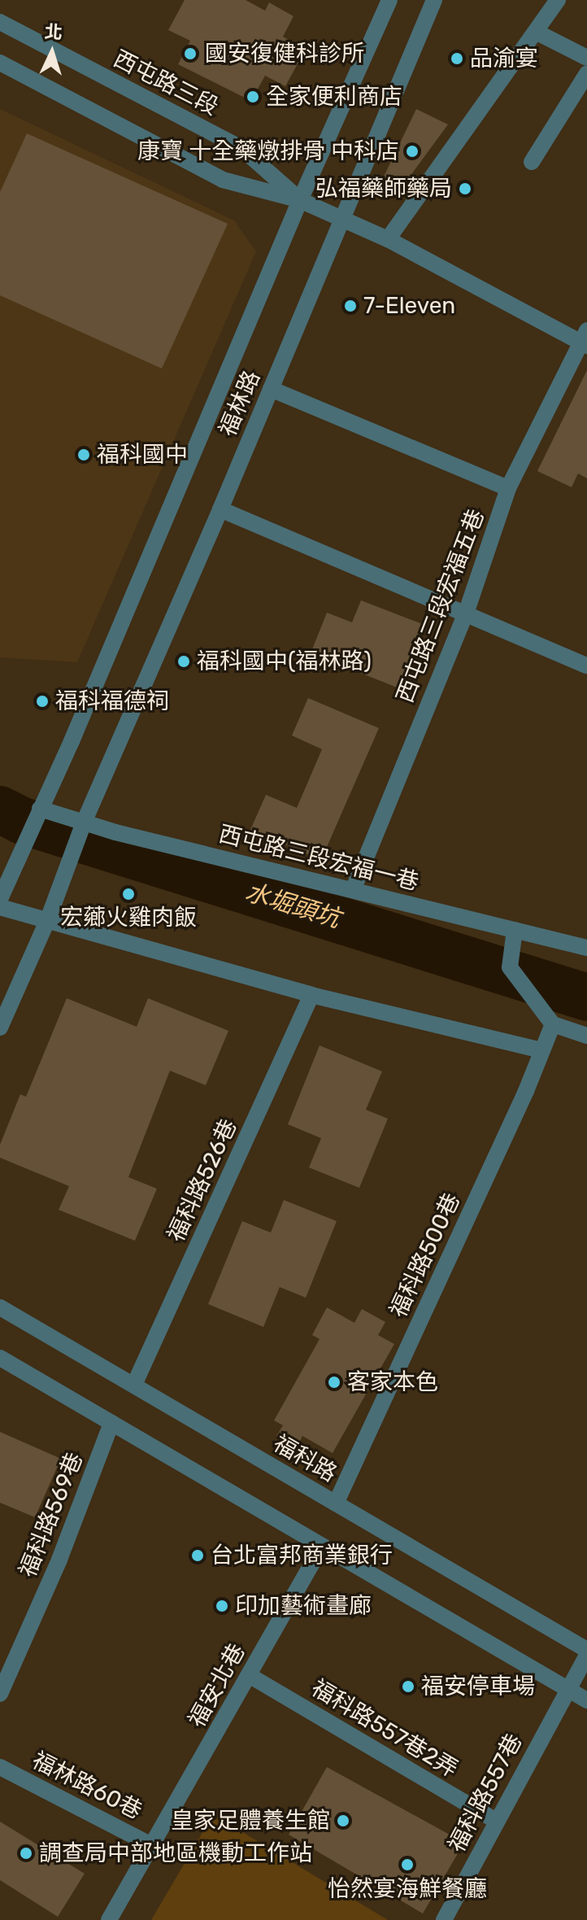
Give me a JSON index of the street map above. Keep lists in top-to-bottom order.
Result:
{
  "streets": {
    "street": [
      "西屯路三段",
      "福林路",
      "西屯路三段宏福五巷",
      "西屯路三段宏福一巷",
      "福科路526巷",
      "福科路500巷",
      "福科路",
      "福科路569巷",
      "福安北巷",
      "福科路557巷2弄",
      "福林路60巷",
      "福科路557巷"
    ]
  },
  "crossings": [
    ["西屯路三段", "福林路"],
    ["西屯路三段", "西屯路三段宏福五巷"],
    ["福林路", "西屯路三段宏福一巷"],
    ["西屯路三段宏福五巷", "西屯路三段宏福一巷"],
    ["福科路526巷", "福科路"],
    ["福科路500巷", "福科路"],
    ["福安北巷", "福科路557巷2弄"],
    ["福安北巷", "福林路60巷"],
    ["福科路557巷2弄", "福科路557巷"]
  ],
  "water": ["水堀頭坑"],
  "places": [
    "國安復健科診所",
    "品渝宴",
    "全家便利商店",
    "康寶 十全藥燉排骨 中科店",
    "弘福藥師藥局",
    "7-Eleven",
    "福科國中",
    "福科國中(福林路)",
    "福科福德祠",
    "宏薌火雞肉飯",
    "客家本色",
    "台北富邦商業銀行",
    "印加藝術畫廊",
    "福安停車場",
    "皇家足體養生館",
    "調查局中部地區機動工作站",
    "怡然宴海鮮餐廳"
  ],
  "north": "top"
}
